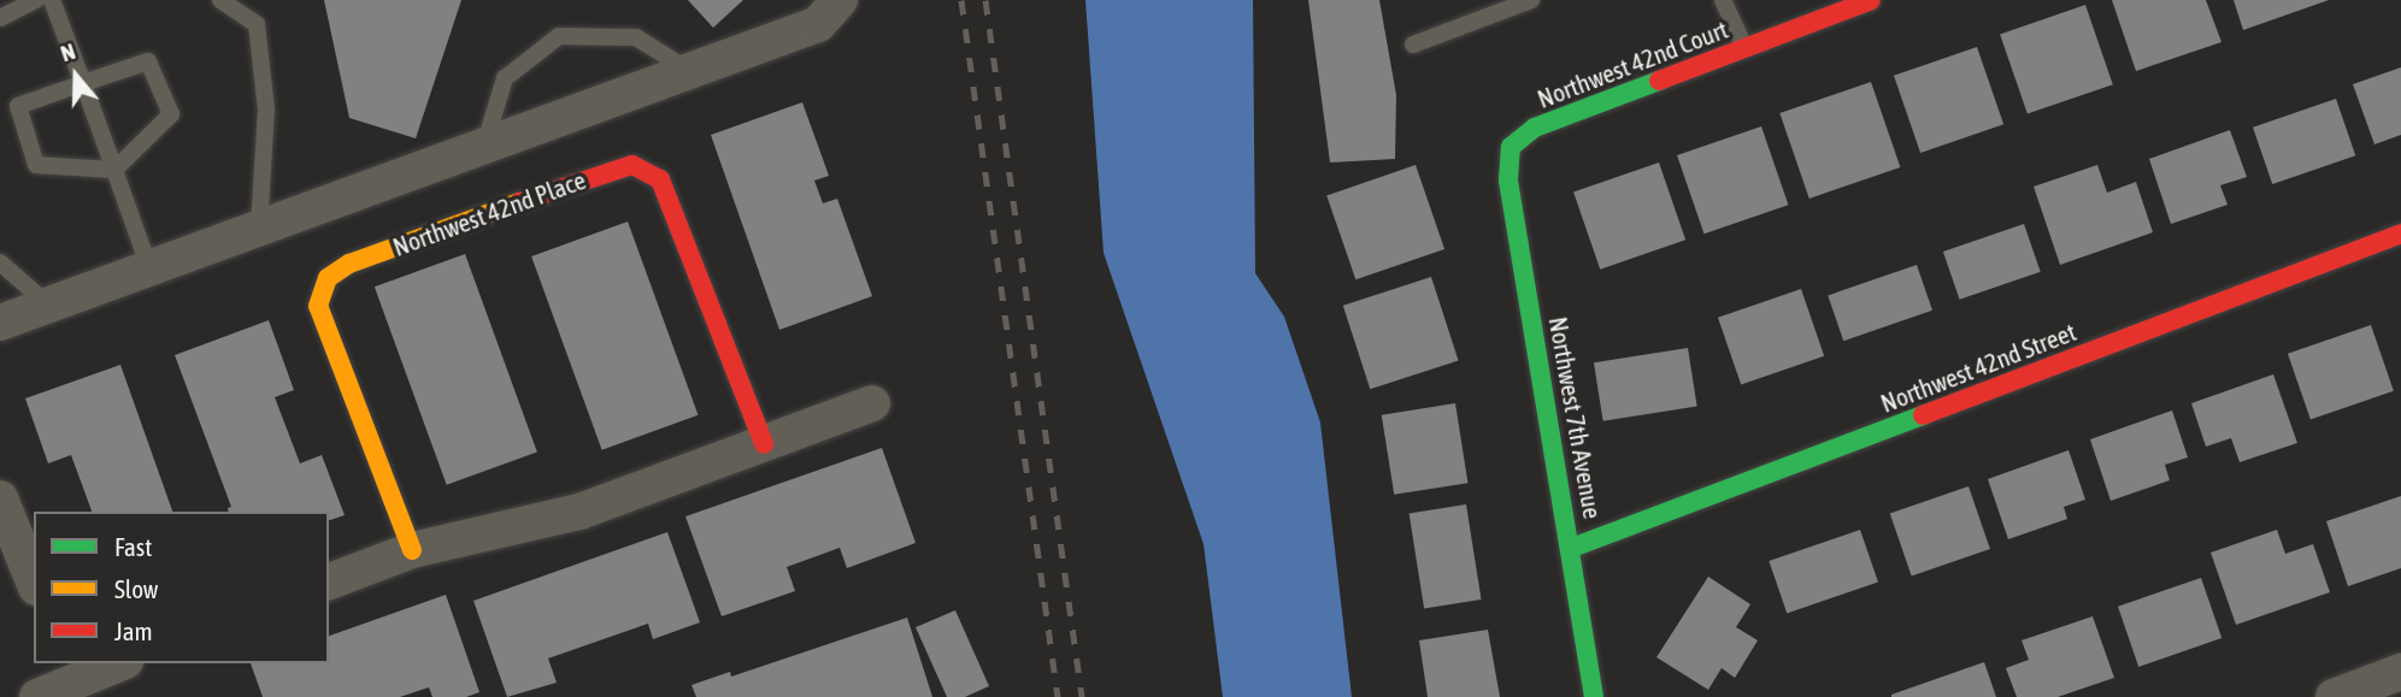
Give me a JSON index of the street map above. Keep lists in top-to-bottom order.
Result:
{
  "streets": {
    "street": [
      "Northwest 42nd Court",
      "Northwest 42nd Place",
      "Northwest 42nd Street",
      "Northwest 7th Avenue"
    ]
  },
  "crossings": [
    ["Northwest 42nd Court", "Northwest 7th Avenue"],
    ["Northwest 42nd Street", "Northwest 7th Avenue"]
  ],
  "legend": ["Fast", "Slow", "Jam"],
  "north": "top"
}
